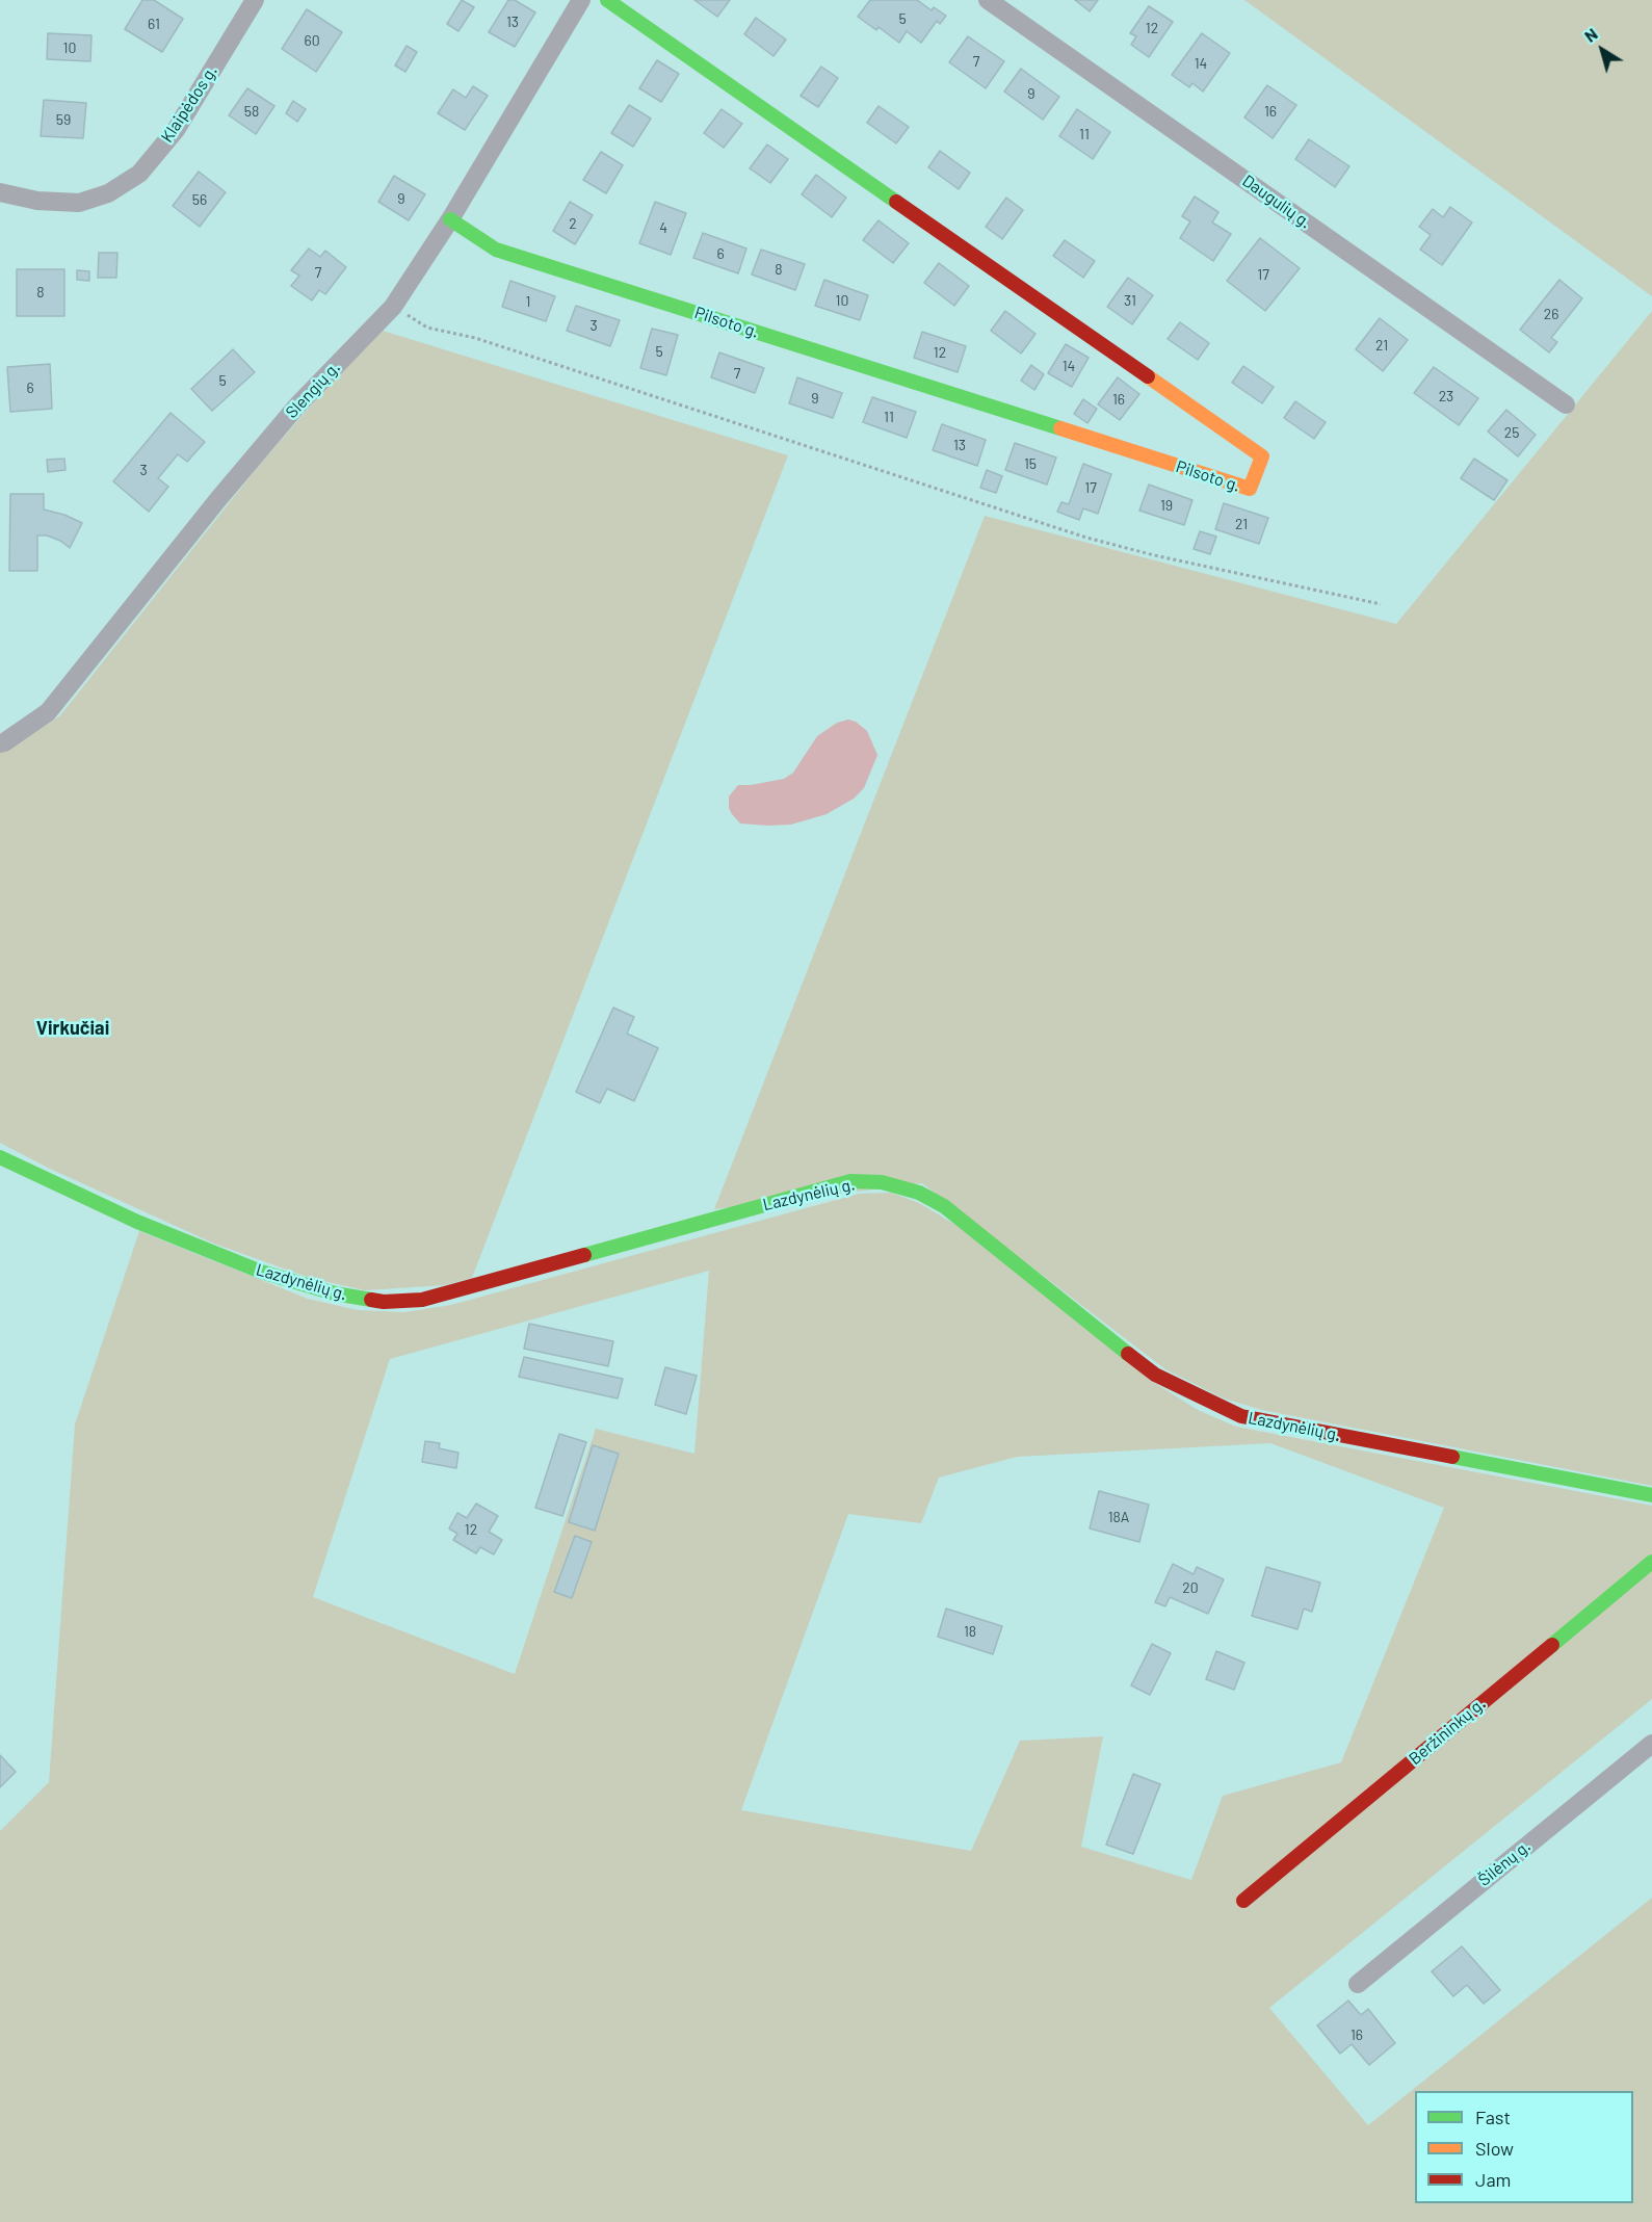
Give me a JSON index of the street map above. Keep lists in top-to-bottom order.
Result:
{
  "streets": {
    "street": [
      "Klaipėdos g.",
      "Daugulių g.",
      "Pilsoto g.",
      "Slengių g.",
      "Lazdynėlių g.",
      "Beržininkų g.",
      "Šilėnų g."
    ]
  },
  "crossings": [
    ["Pilsoto g.", "Slengių g."]
  ],
  "districts": ["Virkučiai"],
  "house_numbers": [
    "5",
    "13",
    "61",
    "12",
    "60",
    "10",
    "7",
    "14",
    "9",
    "58",
    "16",
    "59",
    "11",
    "9",
    "56",
    "2",
    "4",
    "6",
    "8",
    "7",
    "17",
    "8",
    "10",
    "31",
    "1",
    "26",
    "3",
    "21",
    "5",
    "12",
    "14",
    "7",
    "5",
    "6",
    "23",
    "9",
    "16",
    "11",
    "25",
    "13",
    "15",
    "3",
    "17",
    "19",
    "21",
    "18A",
    "12",
    "20",
    "18",
    "16"
  ],
  "legend": ["Fast", "Slow", "Jam"],
  "north": "top left"
}
